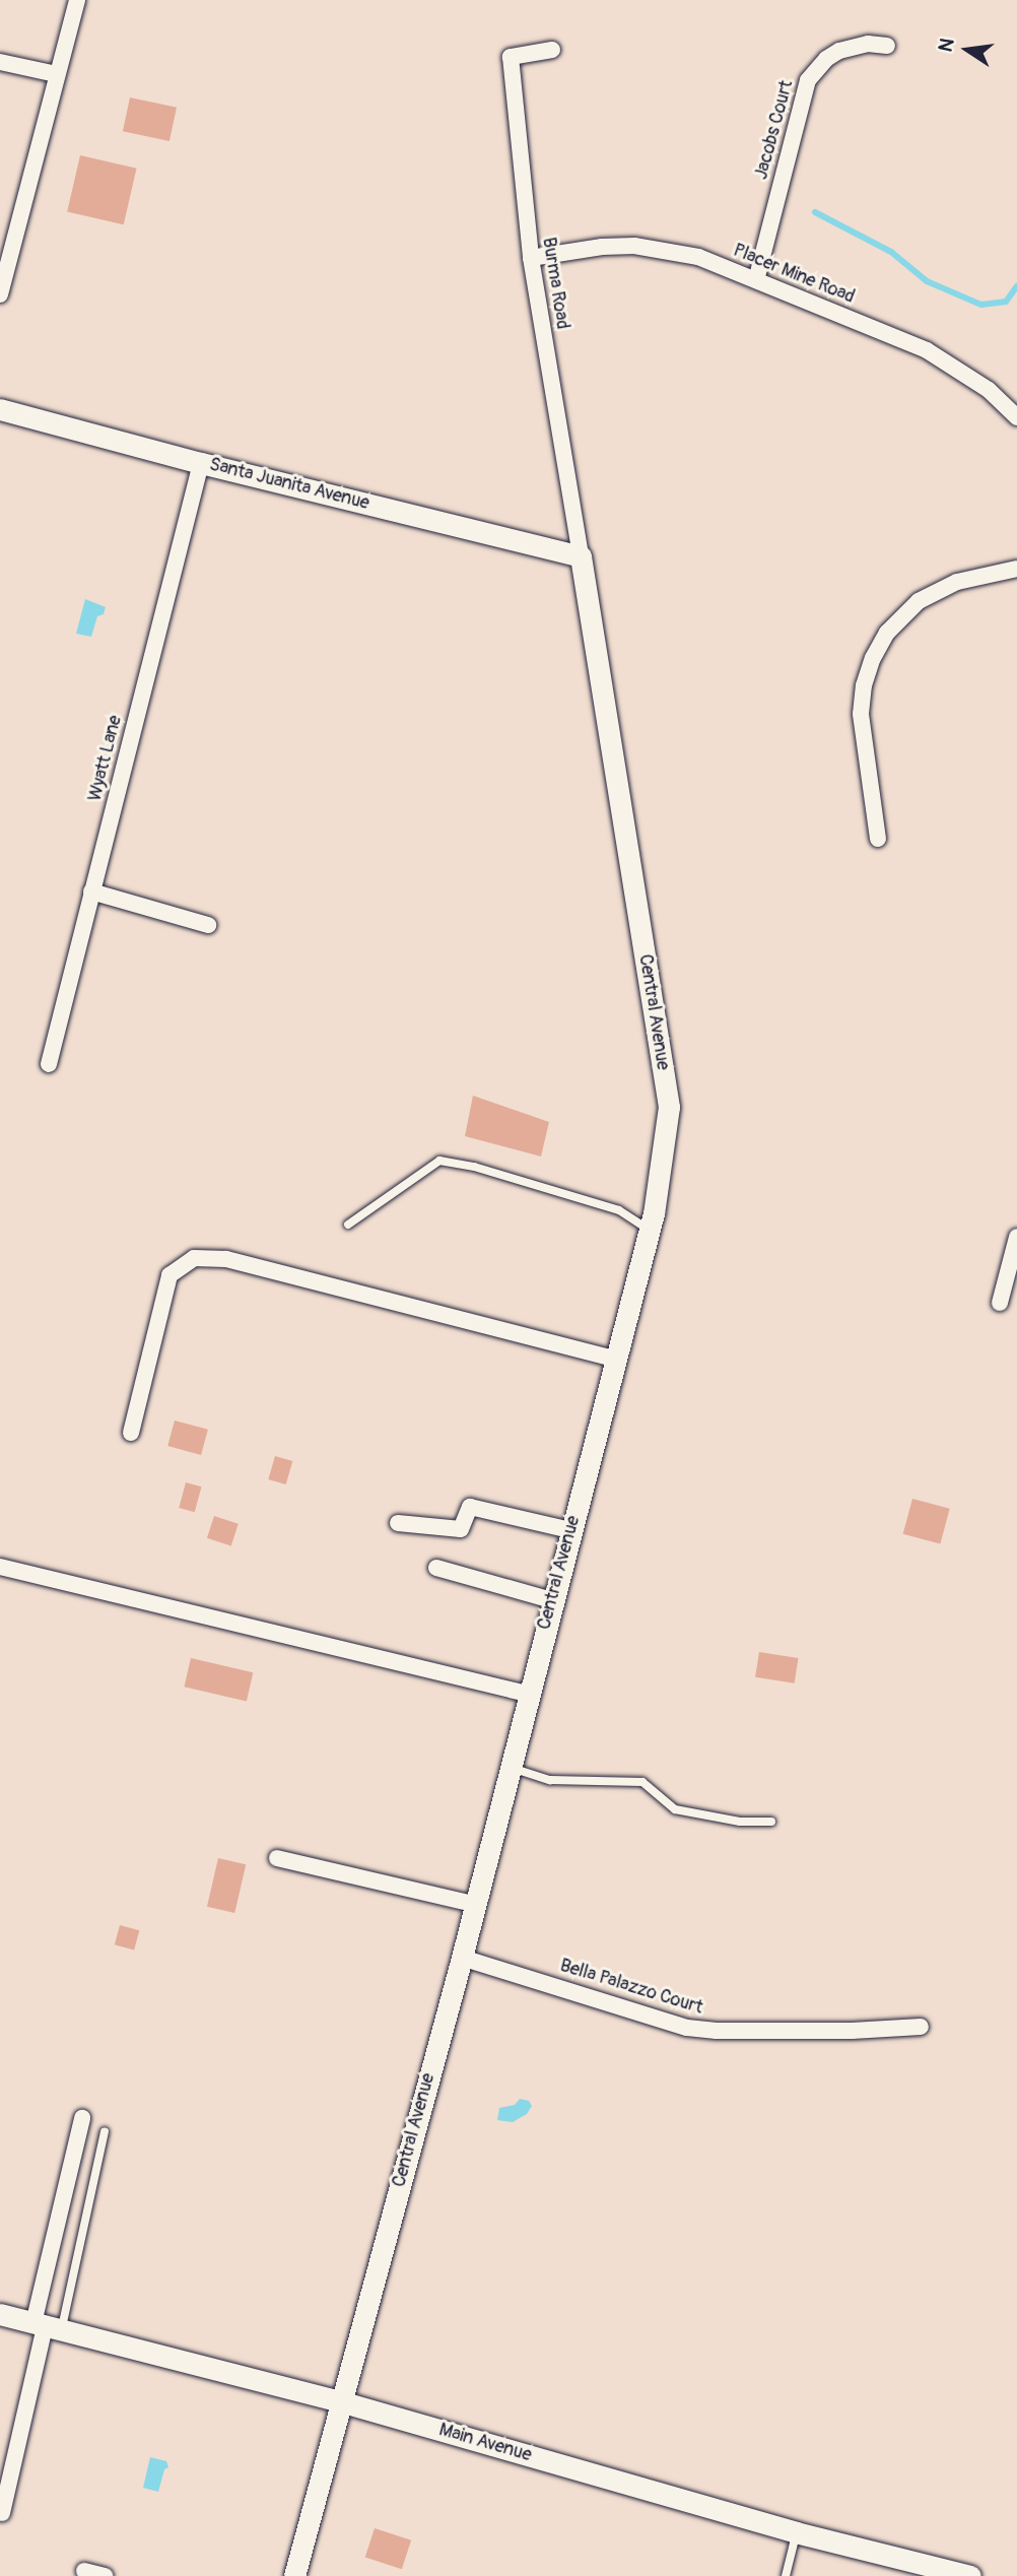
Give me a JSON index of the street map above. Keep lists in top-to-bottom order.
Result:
{
  "streets": {
    "street": [
      "Jacobs Court",
      "Placer Mine Road",
      "Burma Road",
      "Santa Juanita Avenue",
      "Wyatt Lane",
      "Central Avenue",
      "Bella Palazzo Court",
      "Main Avenue"
    ]
  },
  "crossings": [
    ["Jacobs Court", "Placer Mine Road"],
    ["Placer Mine Road", "Burma Road"],
    ["Burma Road", "Santa Juanita Avenue"],
    ["Burma Road", "Central Avenue"],
    ["Santa Juanita Avenue", "Wyatt Lane"],
    ["Santa Juanita Avenue", "Central Avenue"],
    ["Central Avenue", "Bella Palazzo Court"],
    ["Central Avenue", "Main Avenue"]
  ],
  "north": "left"
}
